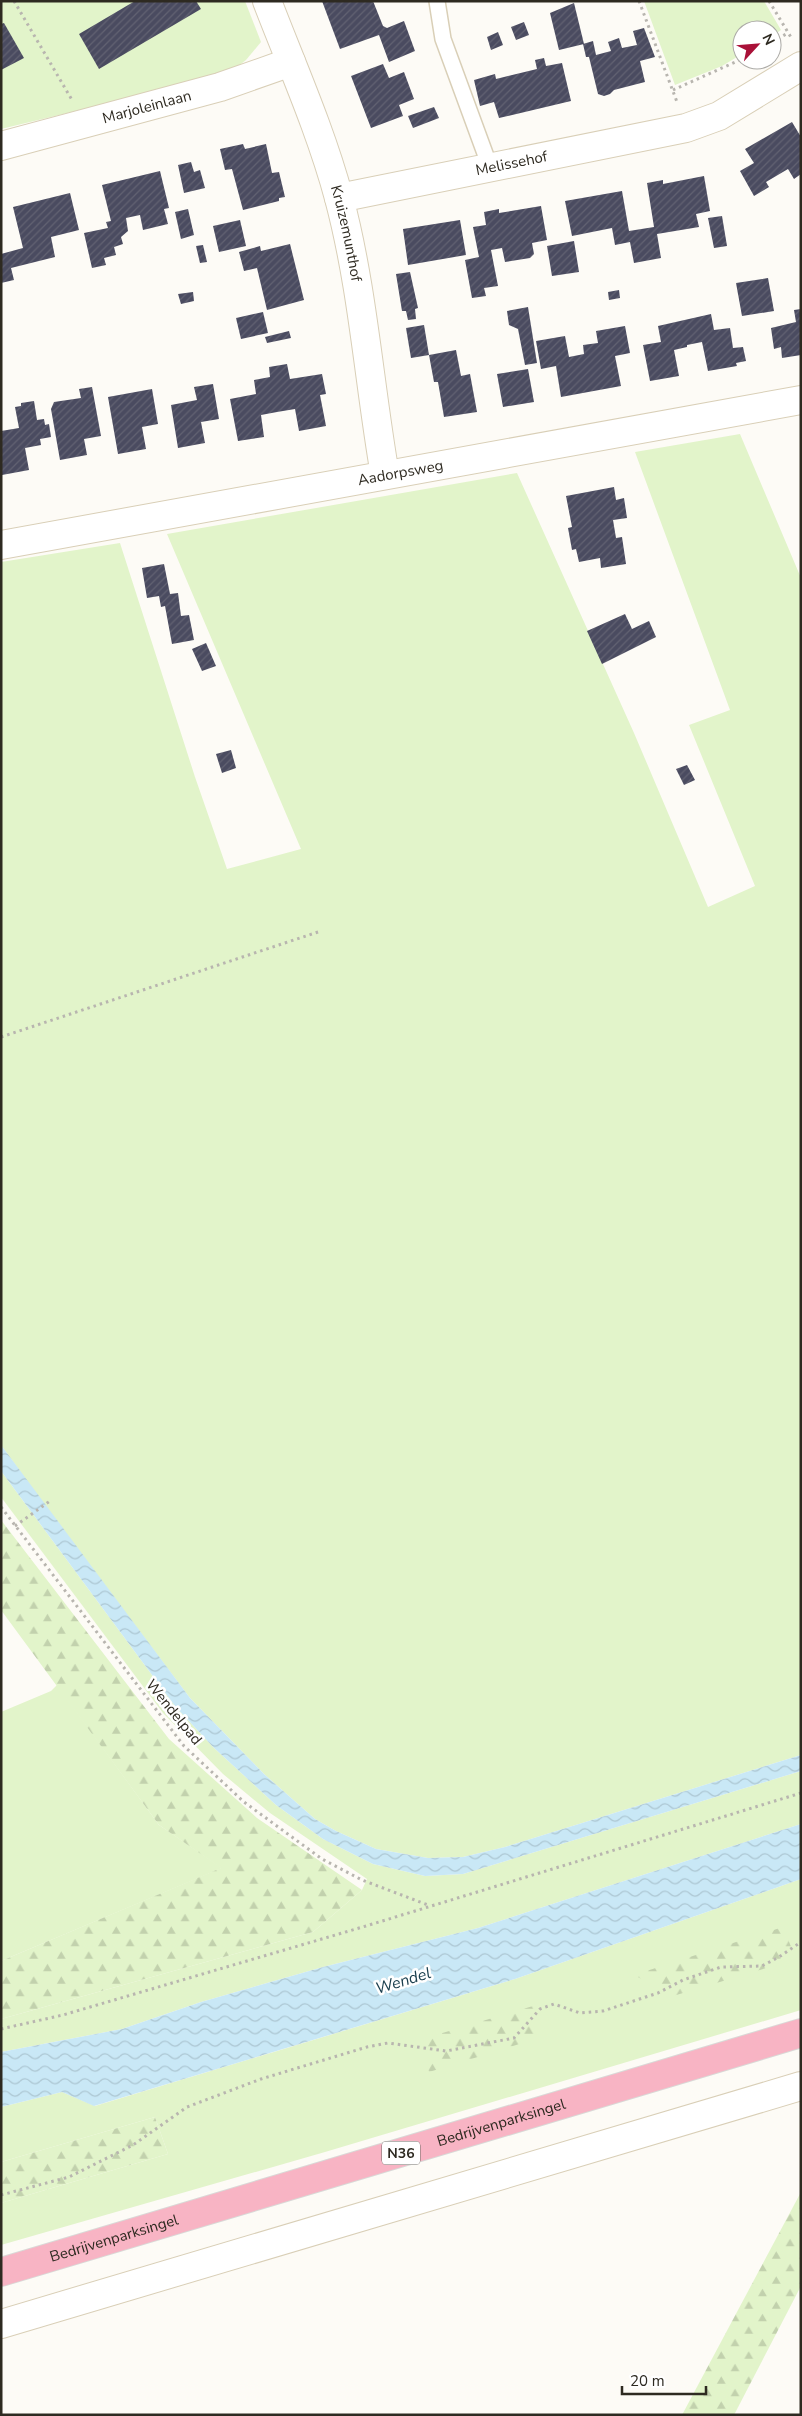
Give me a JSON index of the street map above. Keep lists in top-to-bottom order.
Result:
{
  "streets": {
    "highway": ["Bedrijvenparksingel", "N36"],
    "street": [
      "Marjoleinlaan",
      "Melissehof",
      "Kruizemunthof",
      "Aadorpsweg"
    ],
    "path": ["Wendelpad"]
  },
  "crossings": [
    ["Marjoleinlaan", "Kruizemunthof"],
    ["Melissehof", "Kruizemunthof"],
    ["Kruizemunthof", "Aadorpsweg"]
  ],
  "water": ["Wendel"],
  "scale_bar": "20 m",
  "north": "top right"
}
